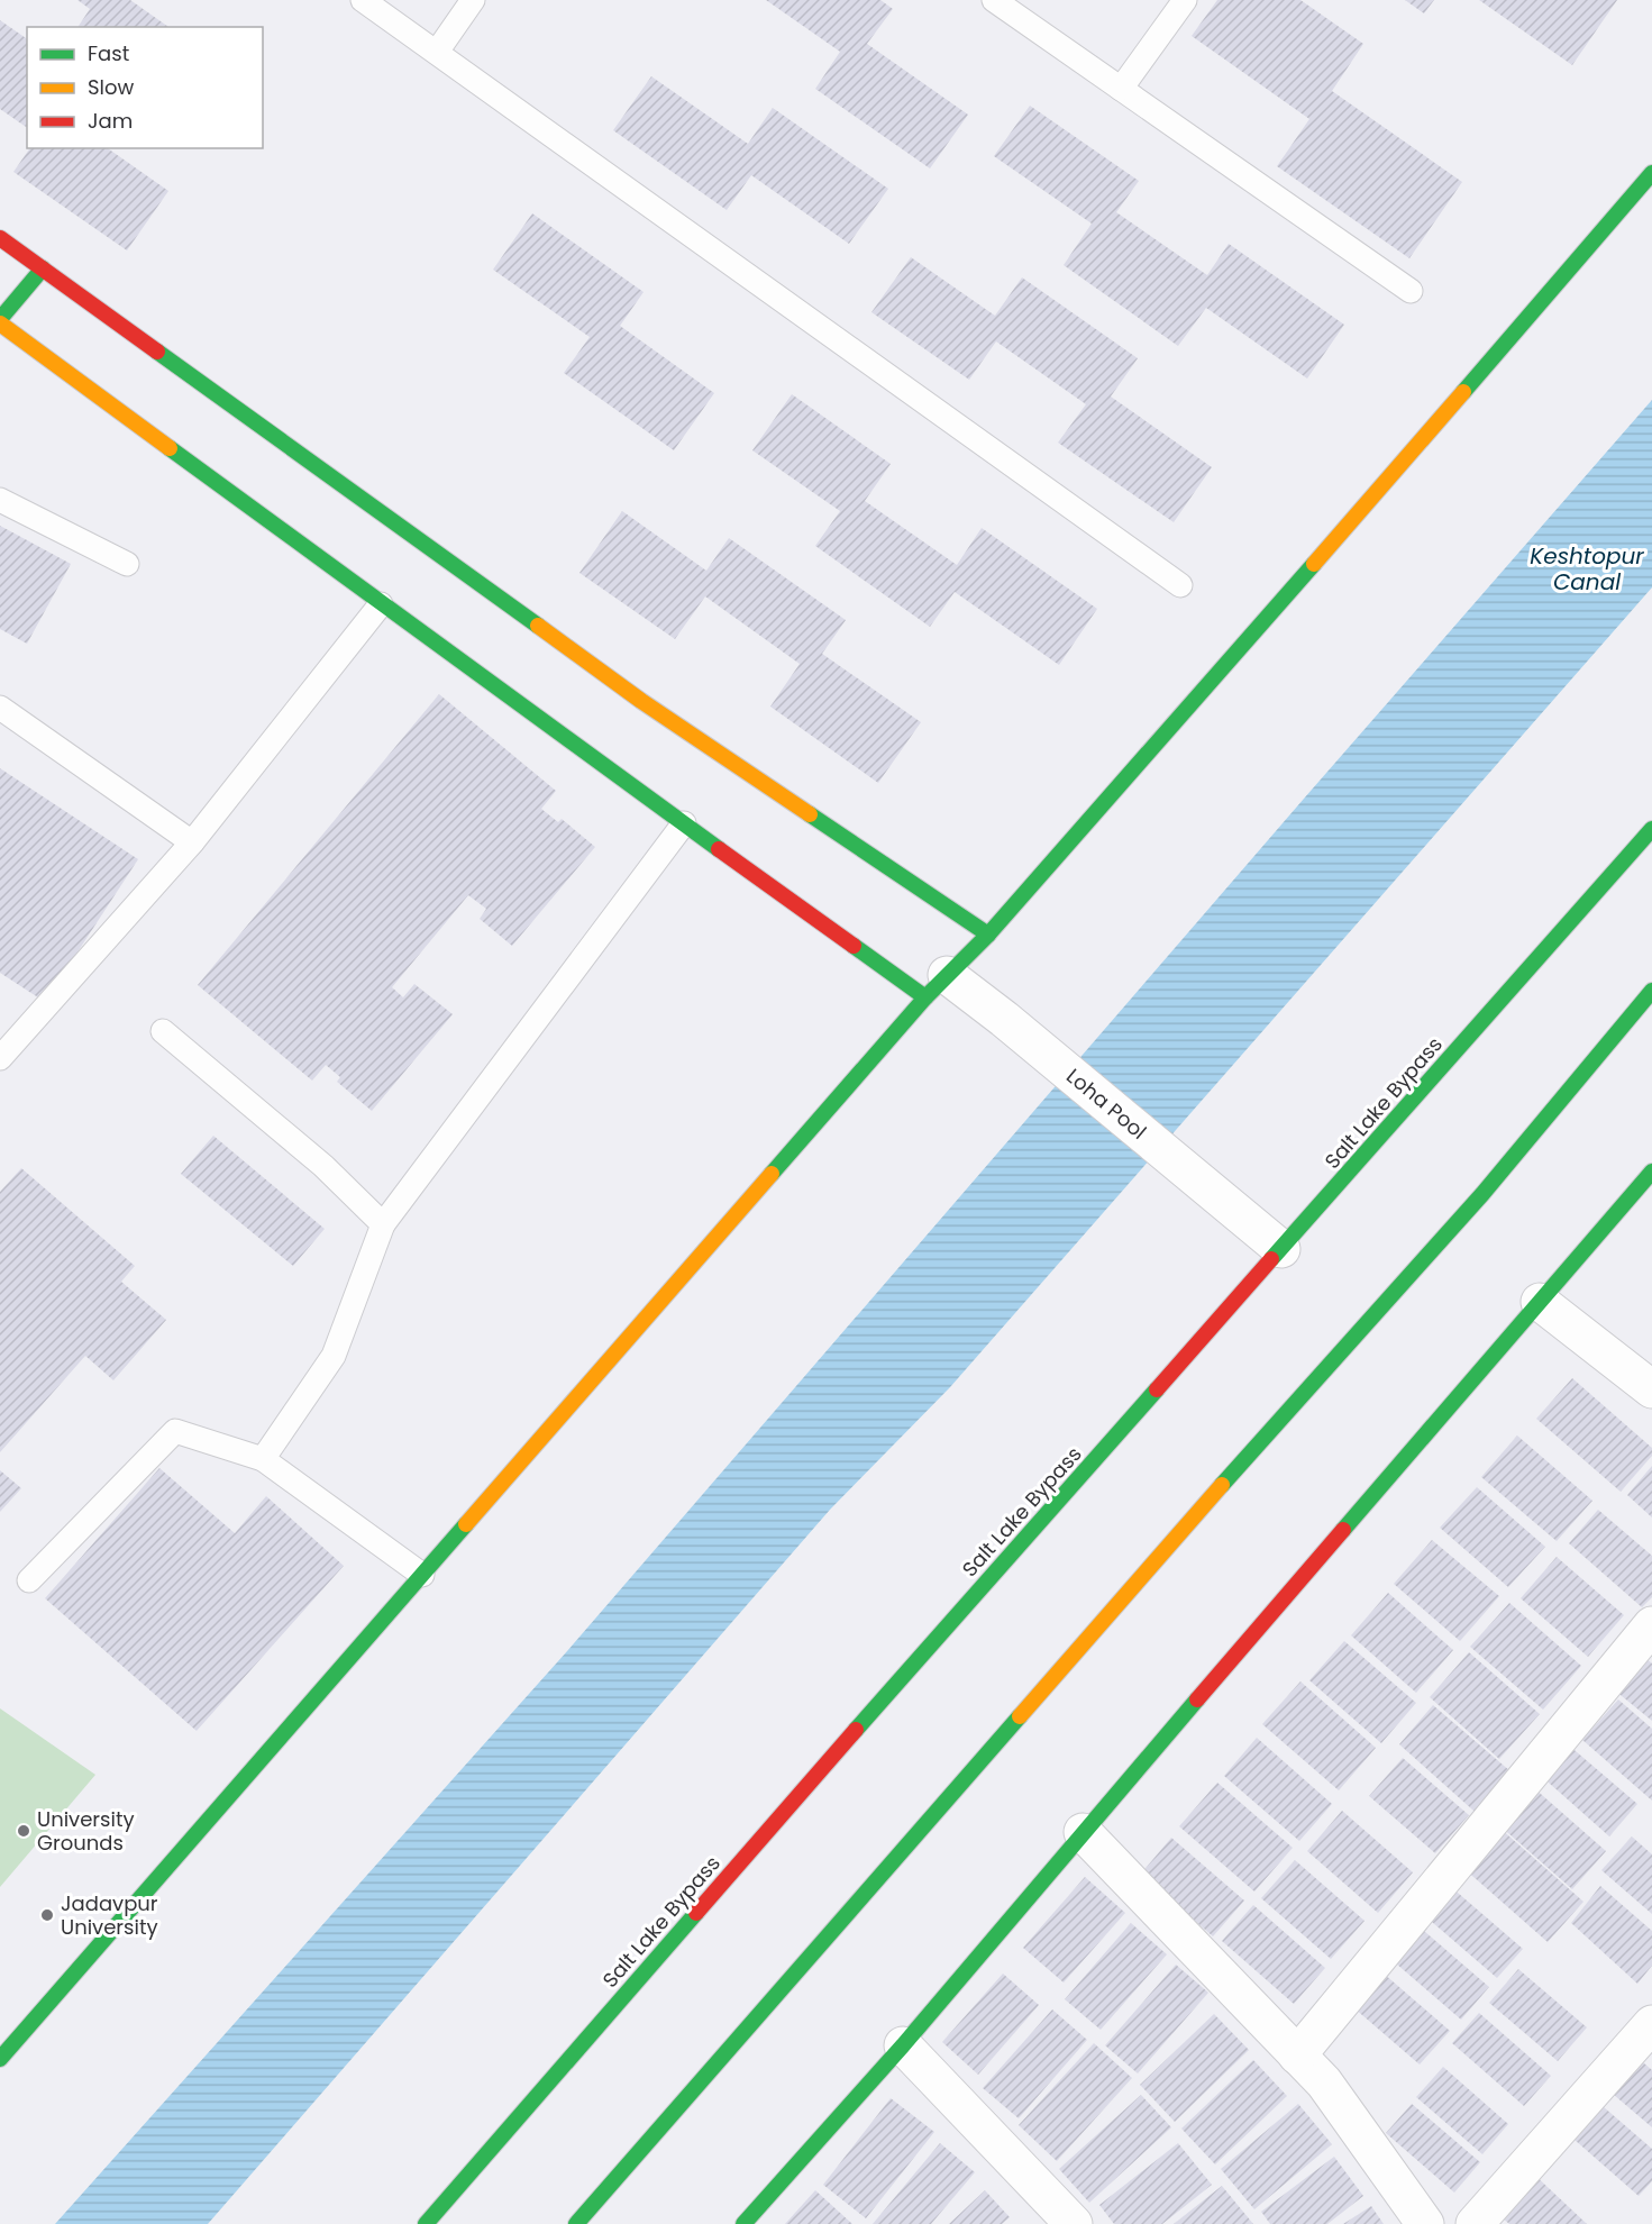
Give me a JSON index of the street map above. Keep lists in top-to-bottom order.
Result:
{
  "streets": {
    "street": ["Salt Lake Bypass", "Loha Pool"]
  },
  "crossings": [
    ["Salt Lake Bypass", "Loha Pool"]
  ],
  "water": ["Keshtopur Canal"],
  "places": ["University Grounds", "Jadavpur University"],
  "legend": ["Fast", "Slow", "Jam"]
}
